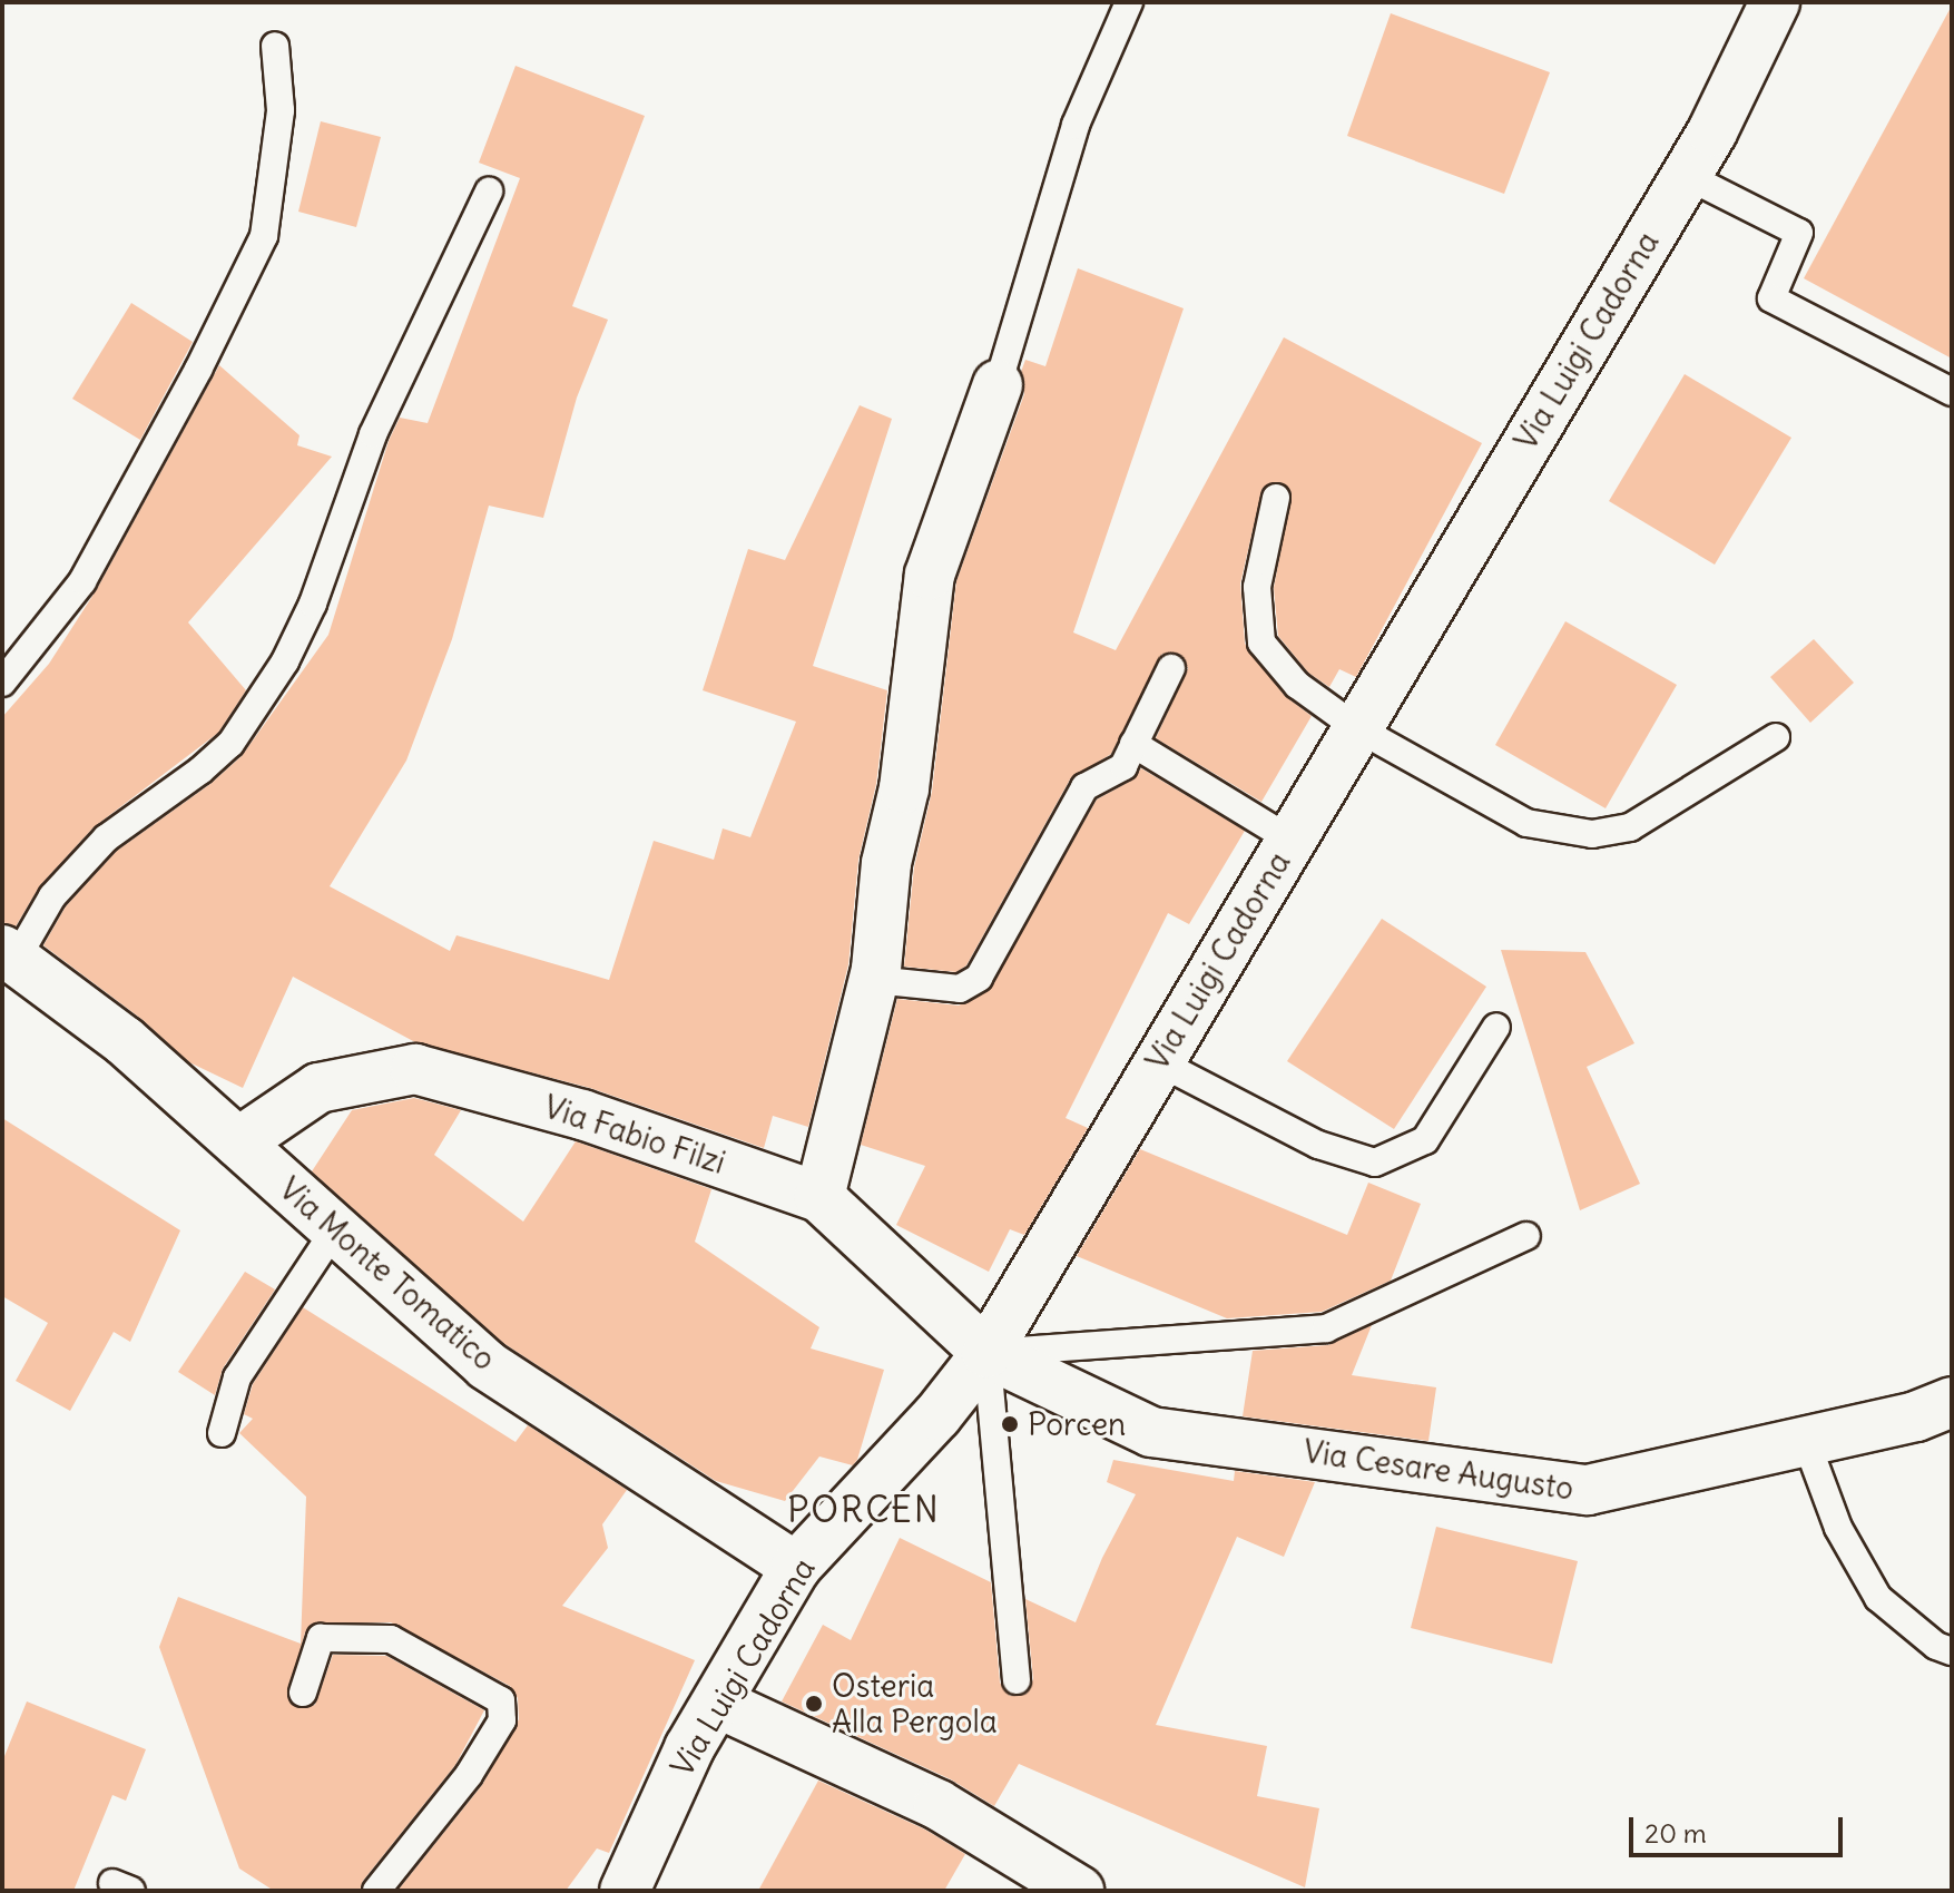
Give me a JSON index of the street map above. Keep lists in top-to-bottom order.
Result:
{
  "streets": {
    "street": [
      "Via Luigi Cadorna",
      "Via Fabio Filzi",
      "Via Monte Tomatico",
      "Via Cesare Augusto"
    ]
  },
  "crossings": [
    ["Via Luigi Cadorna", "Via Fabio Filzi"],
    ["Via Luigi Cadorna", "Via Monte Tomatico"],
    ["Via Luigi Cadorna", "Via Cesare Augusto"],
    ["Via Fabio Filzi", "Via Monte Tomatico"],
    ["Via Fabio Filzi", "Via Cesare Augusto"]
  ],
  "districts": ["PORCEN"],
  "places": ["Porcen", "Osteria Alla Pergola"],
  "scale_bar": "20 m"
}
